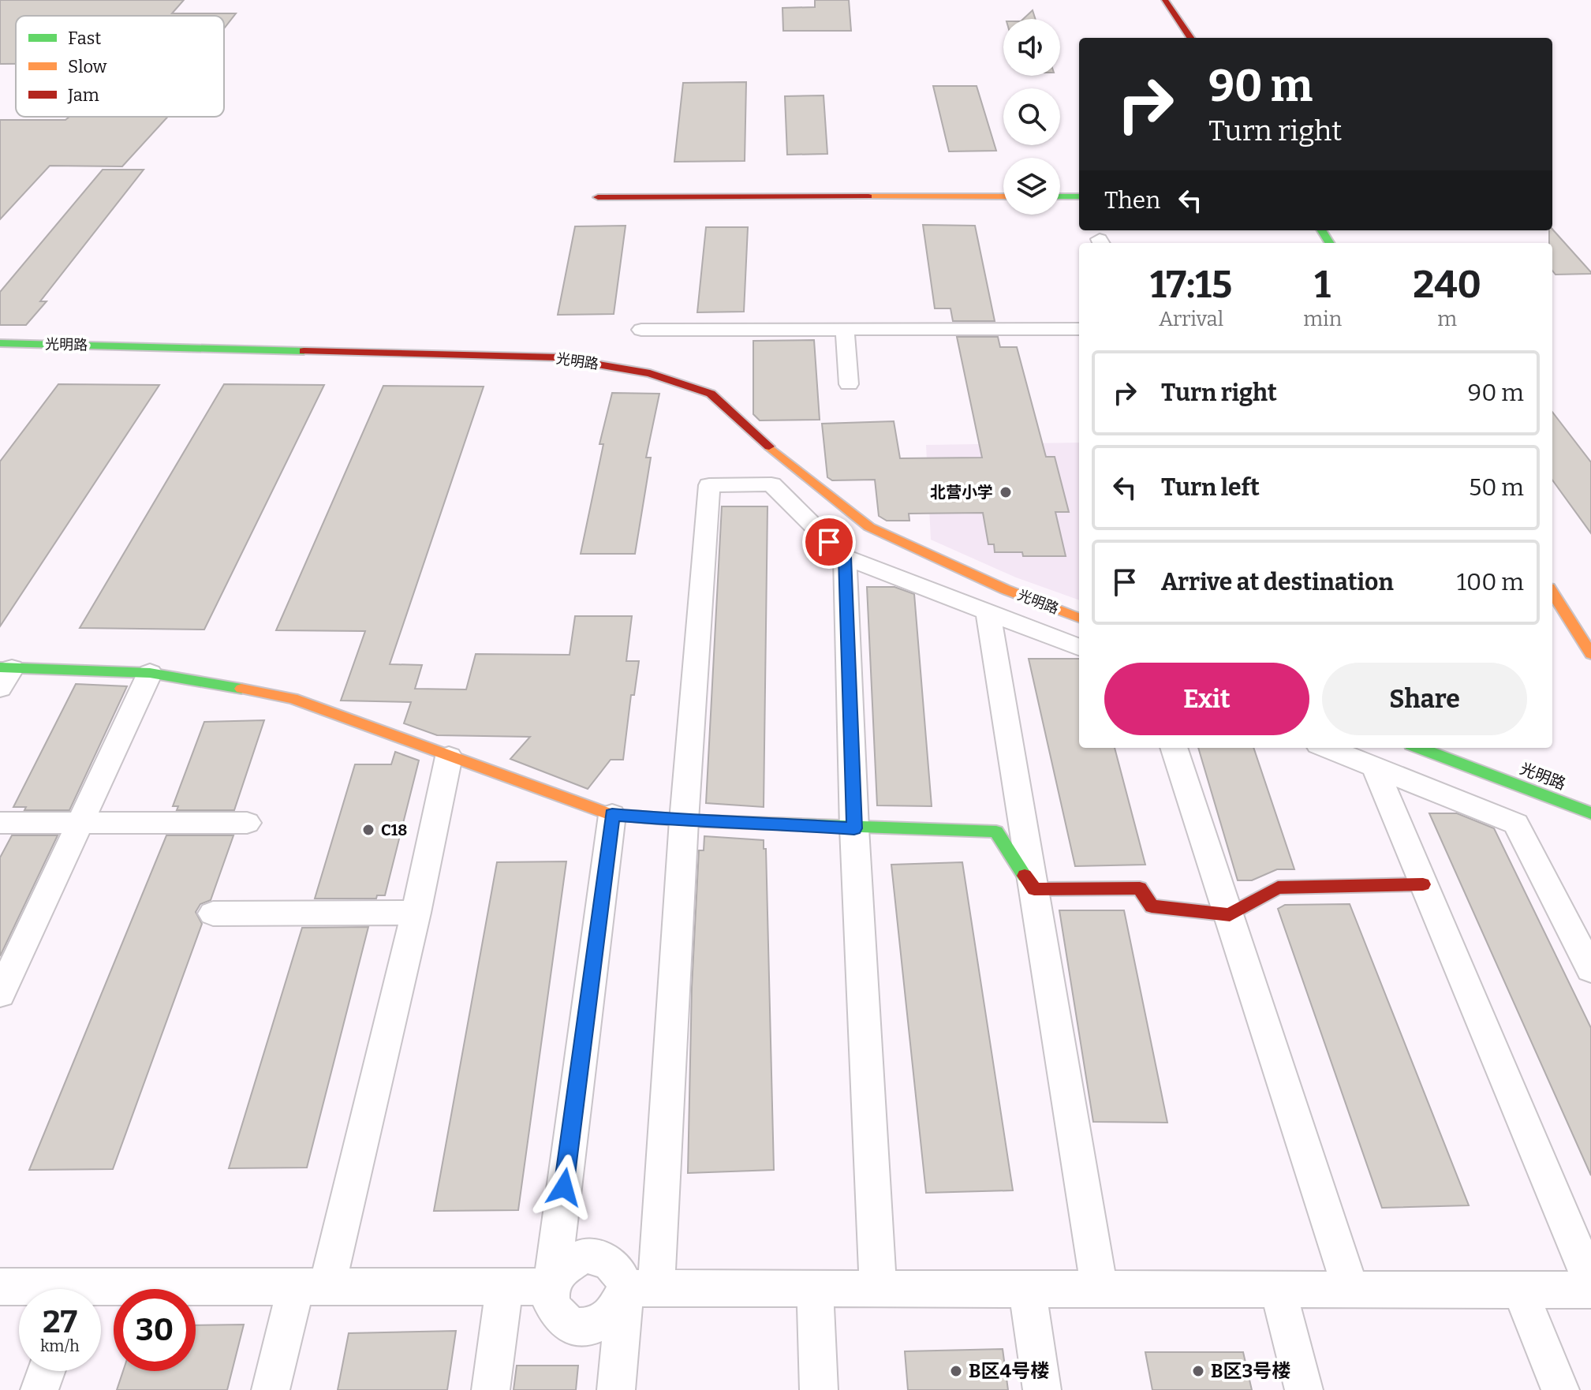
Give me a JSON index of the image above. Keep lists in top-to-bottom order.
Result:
{
  "streets": {
    "street": ["光明路"]
  },
  "places": [
    "北营小学",
    "C18",
    "B区4号楼",
    "B区3号楼"
  ],
  "legend": ["Fast", "Slow", "Jam"],
  "page": {
    "turn": ["90 m", "Turn right"],
    "then": "Then",
    "eta": [
      "17:15",
      "Arrival",
      "1",
      "min",
      "240",
      "m"
    ],
    "list": [
      {
        "name": "Turn right",
        "value": "90 m"
      },
      {
        "name": "Turn left",
        "value": "50 m"
      },
      {
        "name": "Arrive at destination",
        "value": "100 m"
      }
    ],
    "buttons": ["Exit", "Share"],
    "speed": "27 km/h",
    "limit": "30"
  }
}
